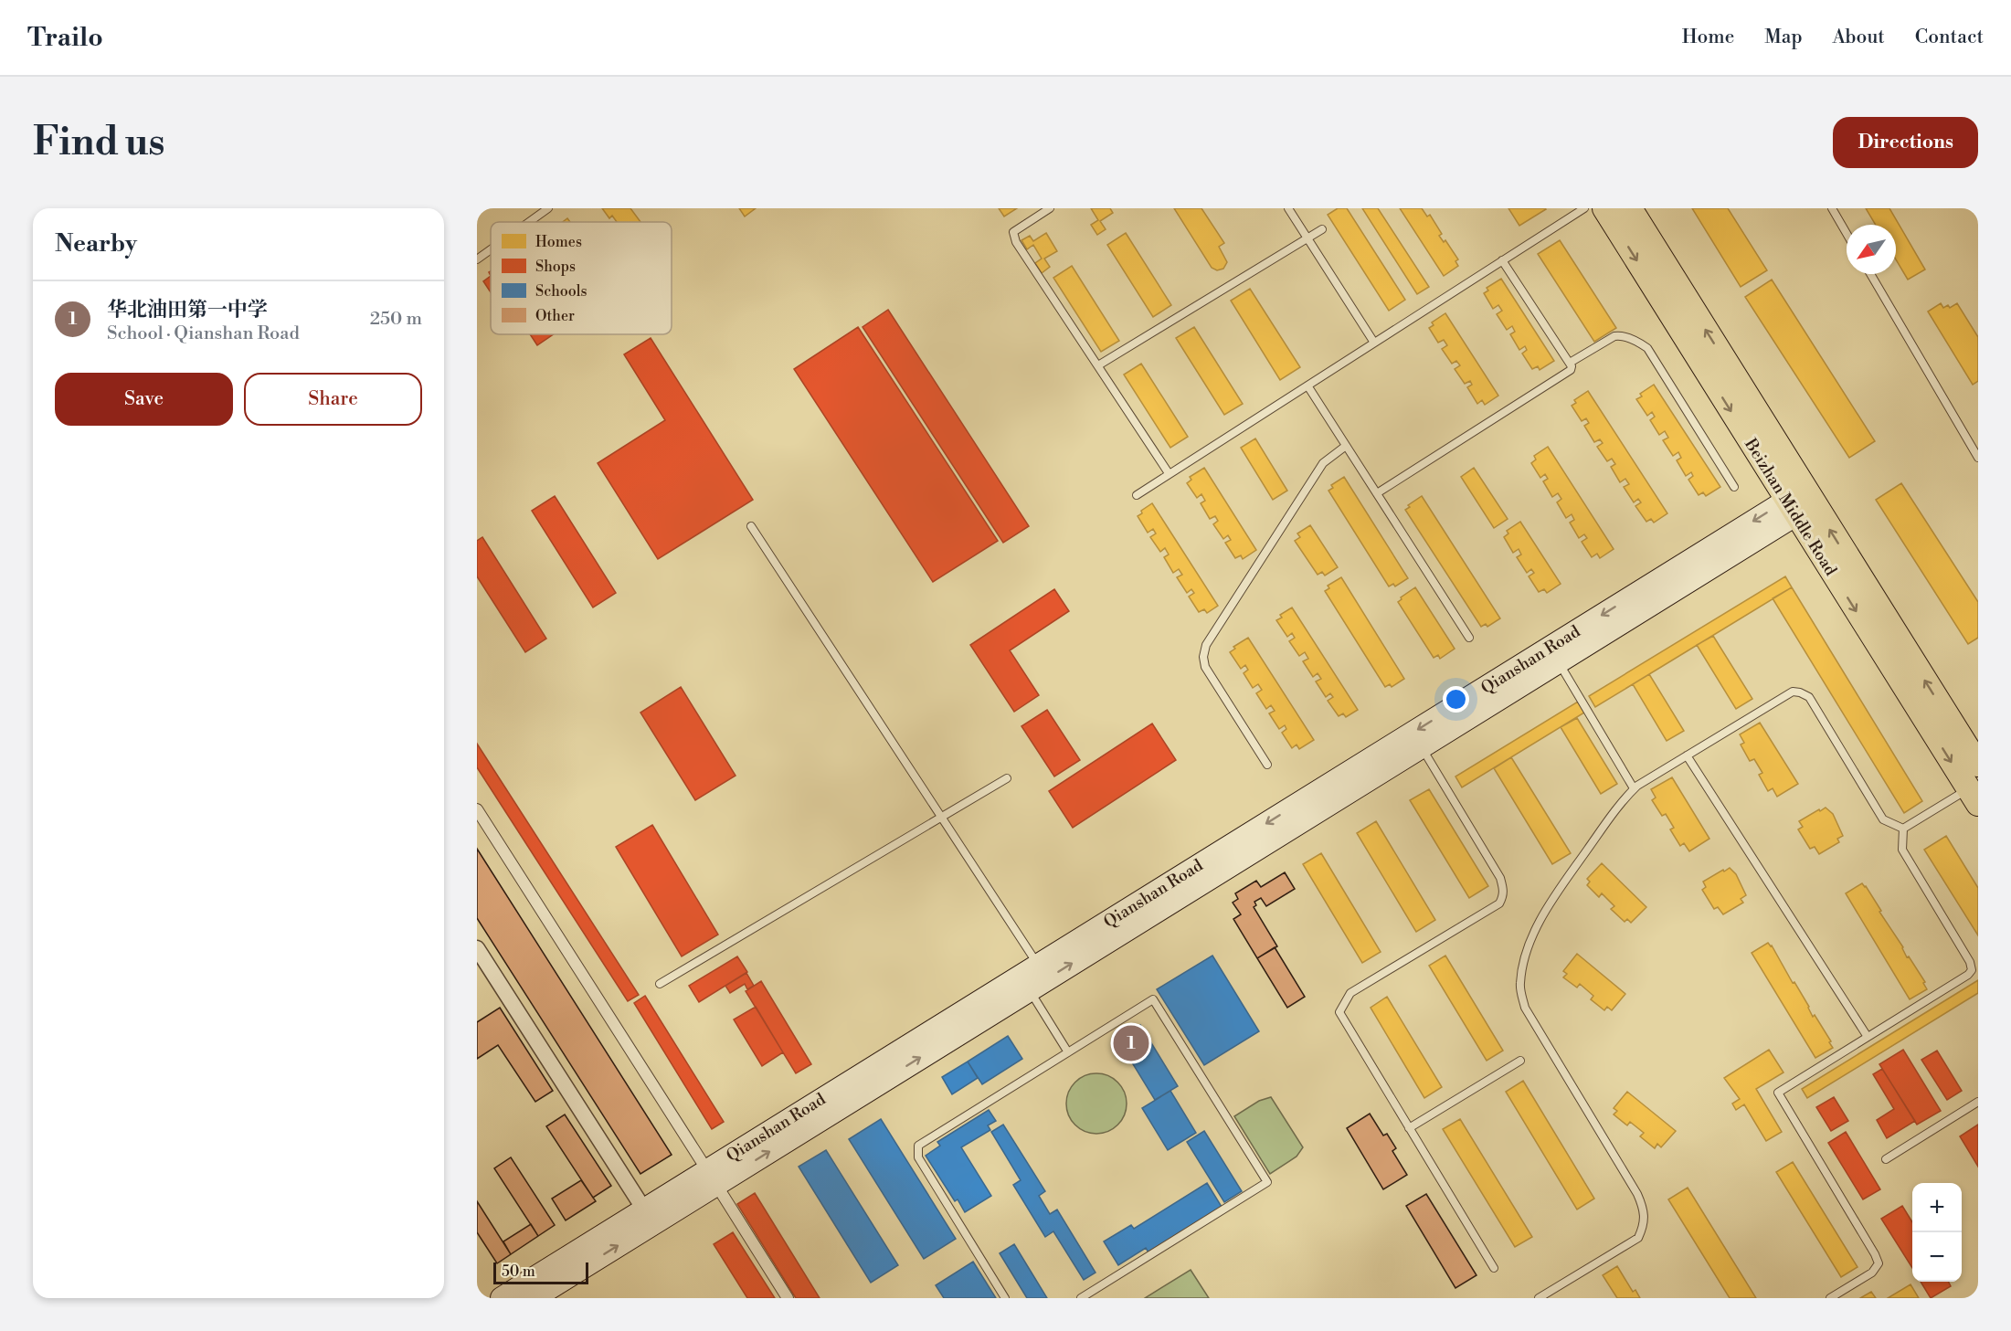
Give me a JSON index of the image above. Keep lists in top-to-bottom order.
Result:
{
  "streets": {
    "main road": ["Beizhan Middle Road", "Qianshan Road"]
  },
  "crossings": [
    ["Beizhan Middle Road", "Qianshan Road"]
  ],
  "legend": [
    "Homes",
    "Shops",
    "Schools",
    "Other"
  ],
  "scale_bar": "50 m",
  "north": "bottom left",
  "page": {
    "header": "Trailo",
    "nav": [
      "Home",
      "Map",
      "About",
      "Contact"
    ],
    "buttons": [
      "Directions",
      ["Save", "Share"]
    ],
    "title": "Find us",
    "heading": "Nearby",
    "list": [
      {
        "mark": "1",
        "name": "华北油田第一中学",
        "note": "School · Qianshan Road",
        "value": "250 m"
      }
    ],
    "pins": "1",
    "map_buttons": ["+", "−"],
    "scale": "50 m"
  }
}
